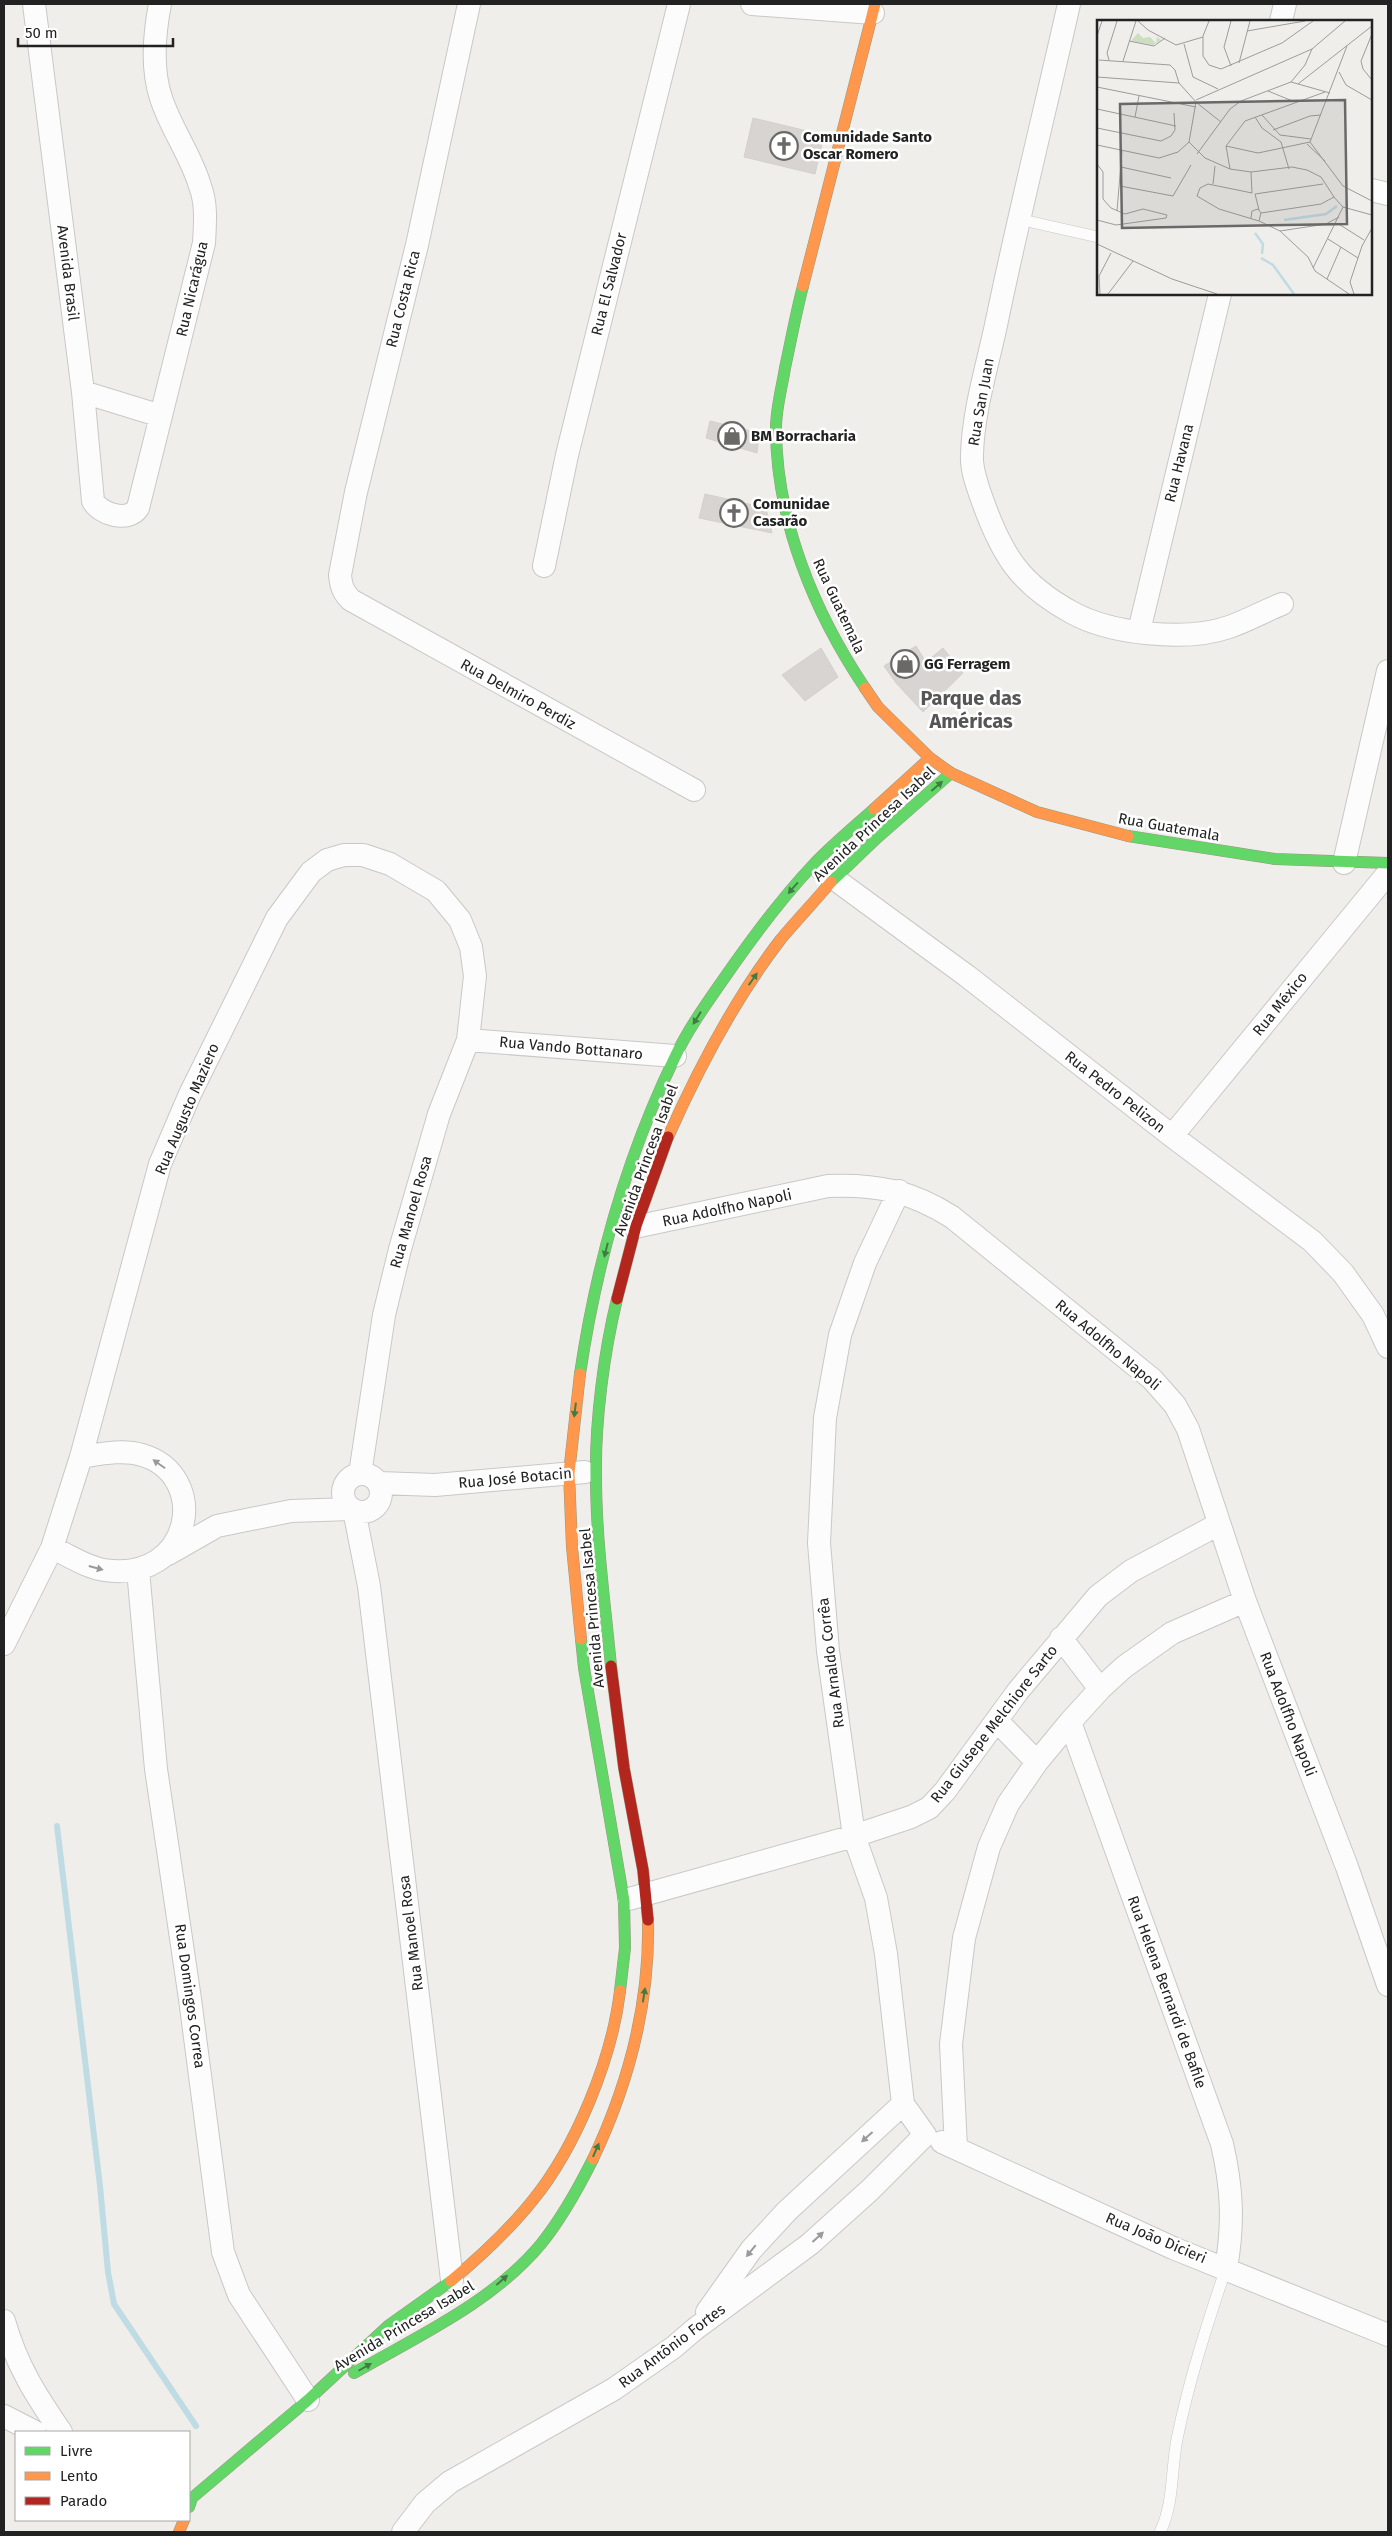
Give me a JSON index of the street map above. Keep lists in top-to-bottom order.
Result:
{
  "streets": {
    "main road": ["Rua Guatemala", "Avenida Princesa Isabel"],
    "street": [
      "Avenida Brasil",
      "Rua El Salvador",
      "Rua Nicarágua",
      "Rua Costa Rica",
      "Rua San Juan",
      "Rua Havana",
      "Rua Delmiro Perdiz",
      "Rua México",
      "Rua Vando Bottanaro",
      "Rua Pedro Pelizon",
      "Rua Augusto Maziero",
      "Rua Adolfho Napoli",
      "Rua Manoel Rosa",
      "Rua José Botacin",
      "Rua Arnaldo Corrêa",
      "Rua Giusepe Melchiore Sarto",
      "Rua Helena Bernardi de Bafile",
      "Rua Domingos Correa",
      "Rua João Dicieri",
      "Rua Antônio Fortes"
    ]
  },
  "crossings": [
    ["Avenida Brasil", "Rua Nicarágua"],
    ["Rua Costa Rica", "Rua Delmiro Perdiz"],
    ["Rua San Juan", "Rua Havana"],
    ["Rua Guatemala", "Avenida Princesa Isabel"],
    ["Avenida Princesa Isabel", "Rua Vando Bottanaro"],
    ["Avenida Princesa Isabel", "Rua Pedro Pelizon"],
    ["Avenida Princesa Isabel", "Rua Adolfho Napoli"],
    ["Avenida Princesa Isabel", "Rua Manoel Rosa"],
    ["Avenida Princesa Isabel", "Rua José Botacin"],
    ["Avenida Princesa Isabel", "Rua Giusepe Melchiore Sarto"],
    ["Avenida Princesa Isabel", "Rua Domingos Correa"],
    ["Rua México", "Rua Pedro Pelizon"],
    ["Rua Vando Bottanaro", "Rua Augusto Maziero"],
    ["Rua Vando Bottanaro", "Rua Manoel Rosa"],
    ["Rua Augusto Maziero", "Rua Manoel Rosa"],
    ["Rua Augusto Maziero", "Rua José Botacin"],
    ["Rua Augusto Maziero", "Rua Domingos Correa"],
    ["Rua Adolfho Napoli", "Rua Arnaldo Corrêa"],
    ["Rua Adolfho Napoli", "Rua Giusepe Melchiore Sarto"],
    ["Rua Manoel Rosa", "Rua José Botacin"],
    ["Rua José Botacin", "Rua Domingos Correa"],
    ["Rua Arnaldo Corrêa", "Rua Giusepe Melchiore Sarto"],
    ["Rua Arnaldo Corrêa", "Rua João Dicieri"],
    ["Rua Arnaldo Corrêa", "Rua Antônio Fortes"],
    ["Rua Helena Bernardi de Bafile", "Rua João Dicieri"],
    ["Rua João Dicieri", "Rua Antônio Fortes"]
  ],
  "districts": ["Parque das Américas"],
  "places": {
    "church": ["Comunidade Santo Oscar Romero", "Comunidae Casarão"],
    "shop": ["BM Borracharia", "GG Ferragem"]
  },
  "legend": ["Livre", "Lento", "Parado"],
  "scale_bar": "50 m"
}
